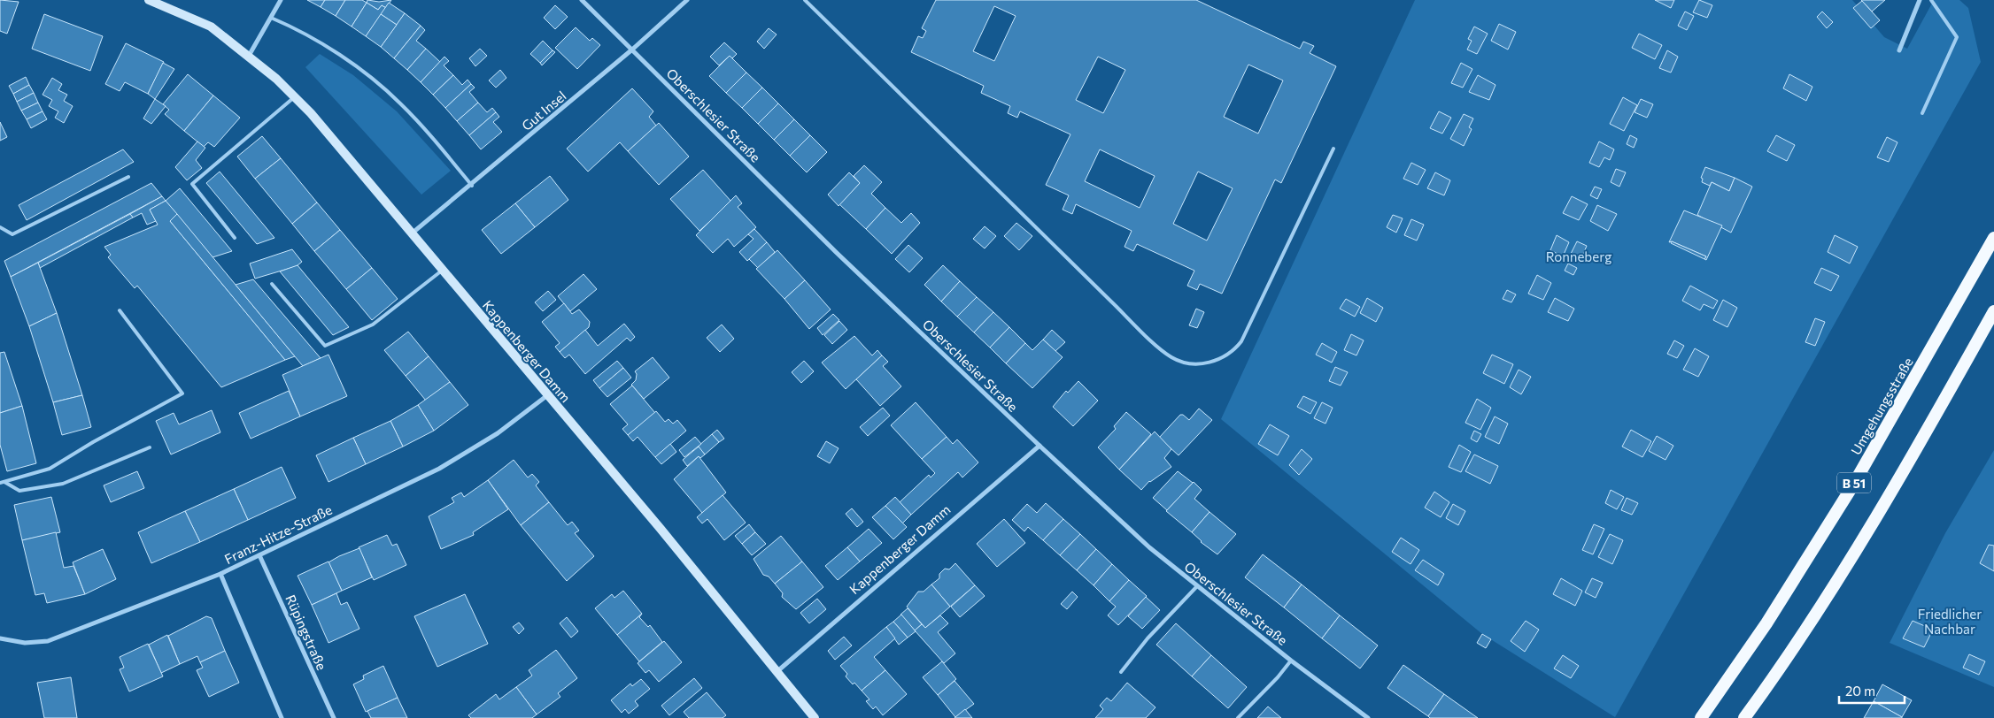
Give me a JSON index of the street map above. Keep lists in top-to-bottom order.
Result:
{
  "streets": {
    "highway": ["Umgehungsstraße", "B 51"],
    "main road": ["Kappenberger Damm"],
    "street": [
      "Gut Insel",
      "Oberschlesier Straße",
      "Franz-Hitze-Straße",
      "Rüpingstraße"
    ]
  },
  "crossings": [
    ["Gut Insel", "Oberschlesier Straße"],
    ["Gut Insel", "Kappenberger Damm"],
    ["Oberschlesier Straße", "Kappenberger Damm"],
    ["Kappenberger Damm", "Franz-Hitze-Straße"],
    ["Franz-Hitze-Straße", "Rüpingstraße"]
  ],
  "parks": ["Ronneberg", "Friedlicher Nachbar"],
  "scale_bar": "20 m"
}
